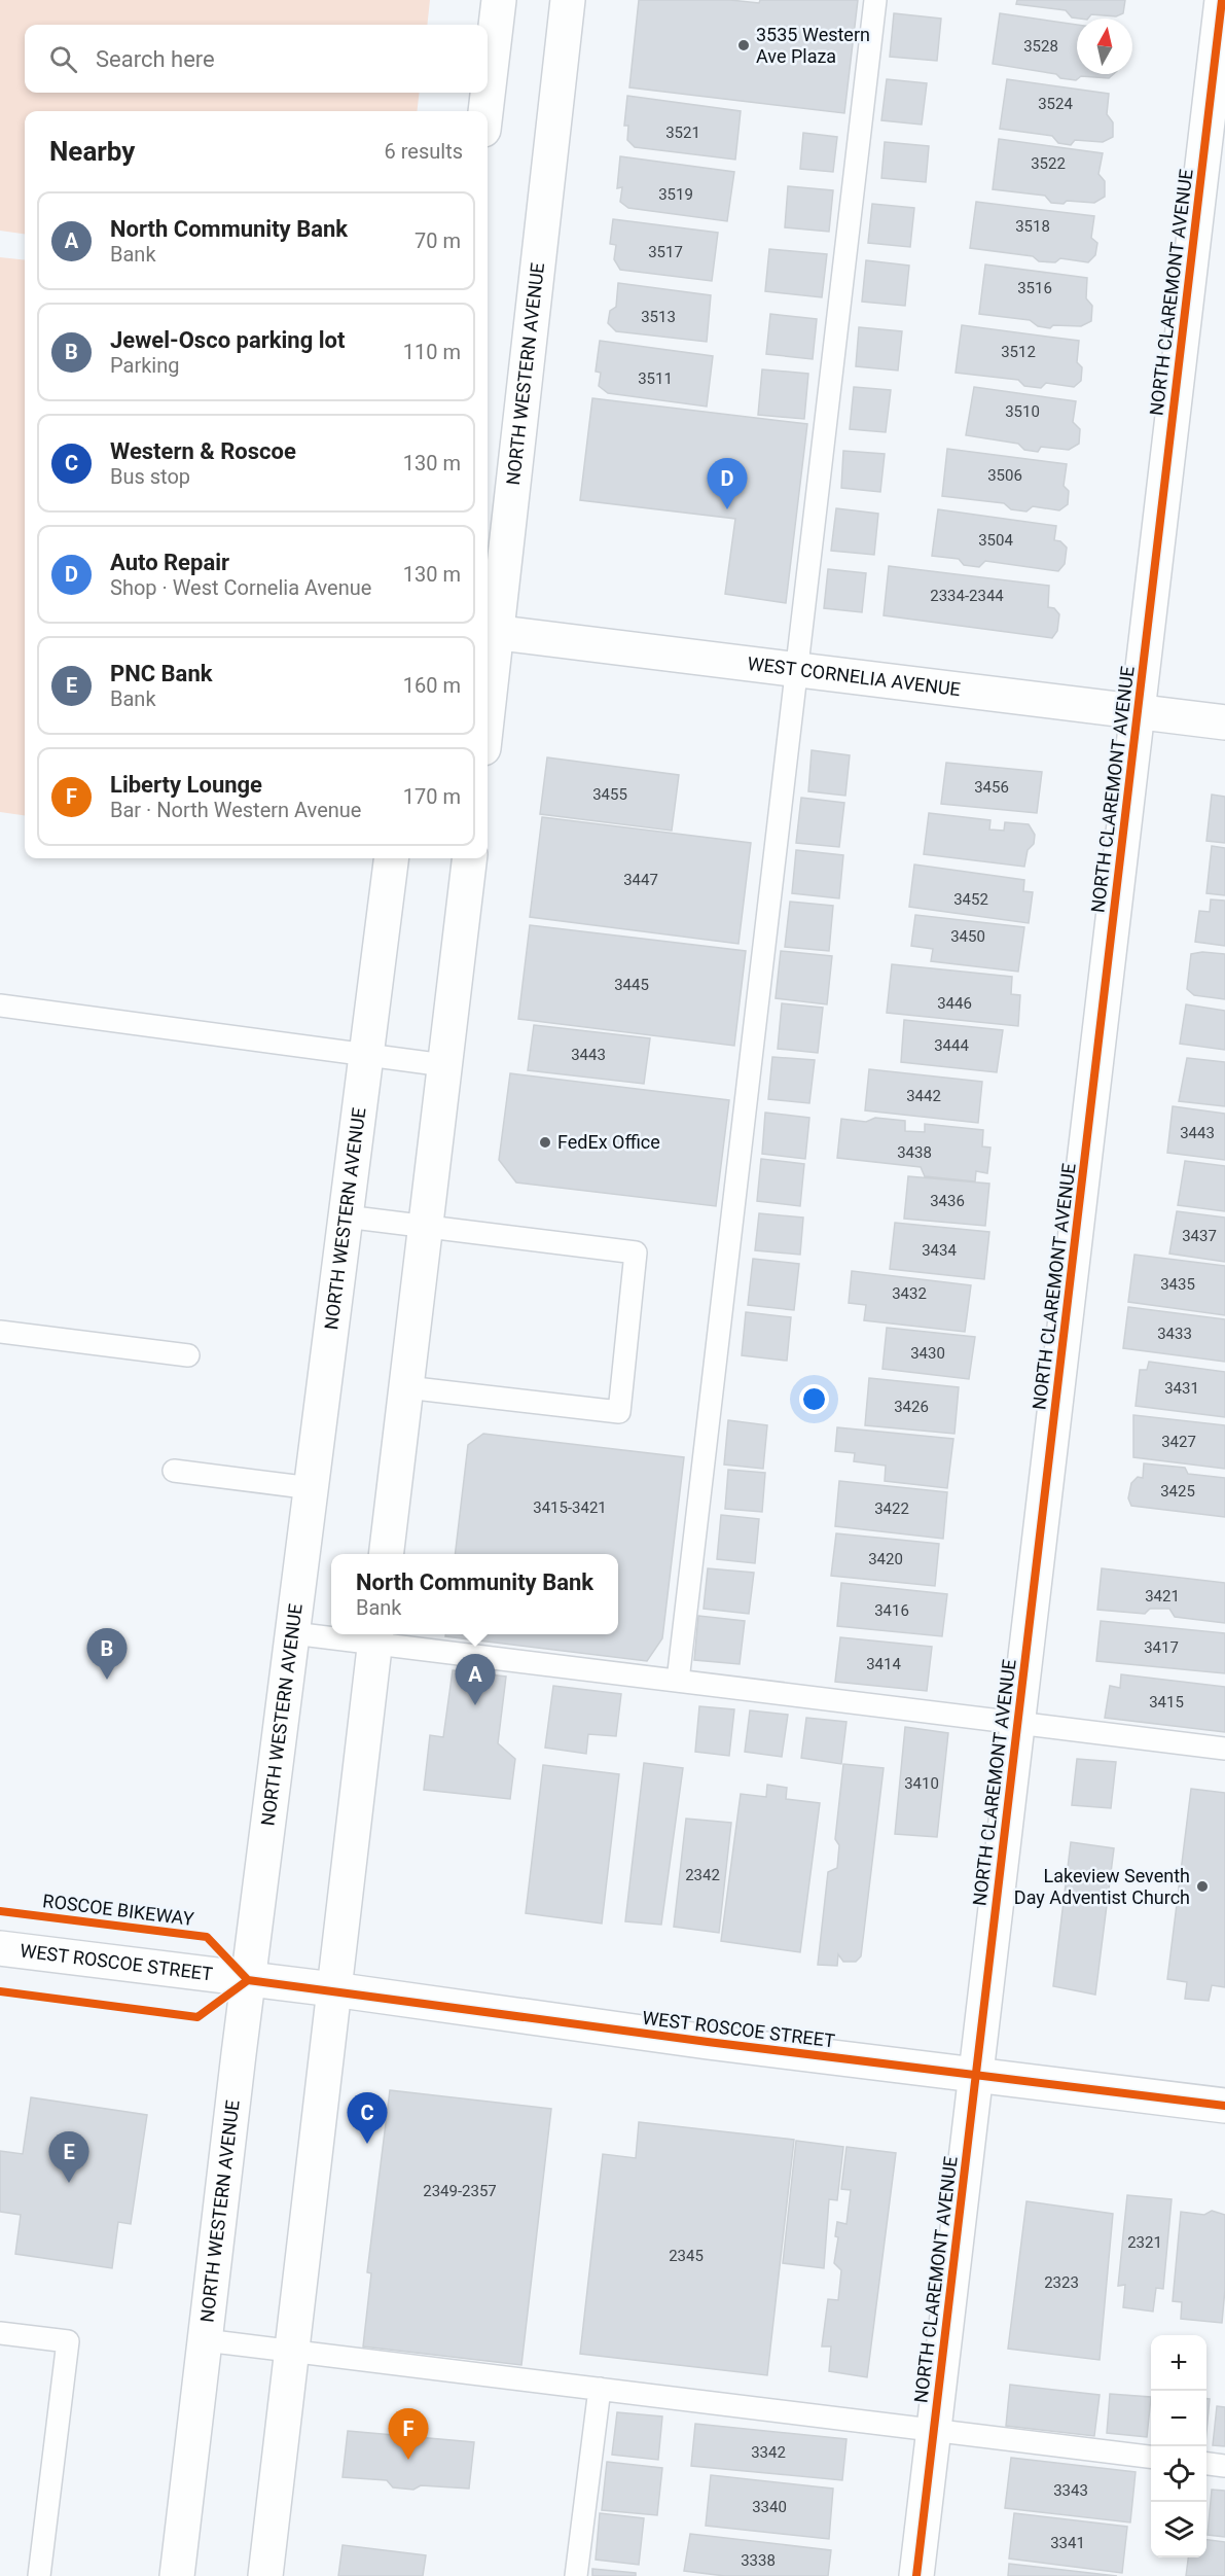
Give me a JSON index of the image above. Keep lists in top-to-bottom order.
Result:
{
  "streets": {
    "street": [
      "NORTH CLAREMONT AVENUE",
      "NORTH WESTERN AVENUE",
      "WEST CORNELIA AVENUE",
      "WEST ROSCOE STREET"
    ],
    "cycle path": ["ROSCOE BIKEWAY"]
  },
  "crossings": [
    ["NORTH CLAREMONT AVENUE", "WEST CORNELIA AVENUE"],
    ["NORTH CLAREMONT AVENUE", "WEST ROSCOE STREET"],
    ["NORTH WESTERN AVENUE", "WEST CORNELIA AVENUE"],
    ["NORTH WESTERN AVENUE", "WEST ROSCOE STREET"]
  ],
  "places": ["3535 Western Ave Plaza", "FedEx Office", "Lakeview Seventh Day Adventist Church"],
  "house_numbers": [
    "3528",
    "3524",
    "3521",
    "3522",
    "3519",
    "3518",
    "3517",
    "3516",
    "3513",
    "3512",
    "3511",
    "3510",
    "3506",
    "3504",
    "2334-2344",
    "3456",
    "3455",
    "3447",
    "3452",
    "3450",
    "3445",
    "3446",
    "3444",
    "3443",
    "3442",
    "3443",
    "3438",
    "3436",
    "3437",
    "3434",
    "3435",
    "3432",
    "3433",
    "3430",
    "3431",
    "3426",
    "3427",
    "3425",
    "3415-3421",
    "3422",
    "3420",
    "3421",
    "3416",
    "3417",
    "3414",
    "3415",
    "3410",
    "2342",
    "2349-2357",
    "2321",
    "2345",
    "2323",
    "3342",
    "3343",
    "3340",
    "3341",
    "3338"
  ],
  "north": "top",
  "page": {
    "search": "Search here",
    "heading": ["Nearby", "6 results"],
    "list": [
      {
        "mark": "A",
        "name": "North Community Bank",
        "note": "Bank",
        "value": "70 m"
      },
      {
        "mark": "B",
        "name": "Jewel-Osco parking lot",
        "note": "Parking",
        "value": "110 m"
      },
      {
        "mark": "C",
        "name": "Western & Roscoe",
        "note": "Bus stop",
        "value": "130 m"
      },
      {
        "mark": "D",
        "name": "Auto Repair",
        "note": "Shop · West Cornelia Avenue",
        "value": "130 m"
      },
      {
        "mark": "E",
        "name": "PNC Bank",
        "note": "Bank",
        "value": "160 m"
      },
      {
        "mark": "F",
        "name": "Liberty Lounge",
        "note": "Bar · North Western Avenue",
        "value": "170 m"
      }
    ],
    "pins": [
      "D",
      "B",
      "A",
      "C",
      "E",
      "F"
    ],
    "popup": ["North Community Bank", "Bank"],
    "map_buttons": ["+", "−"]
  }
}
